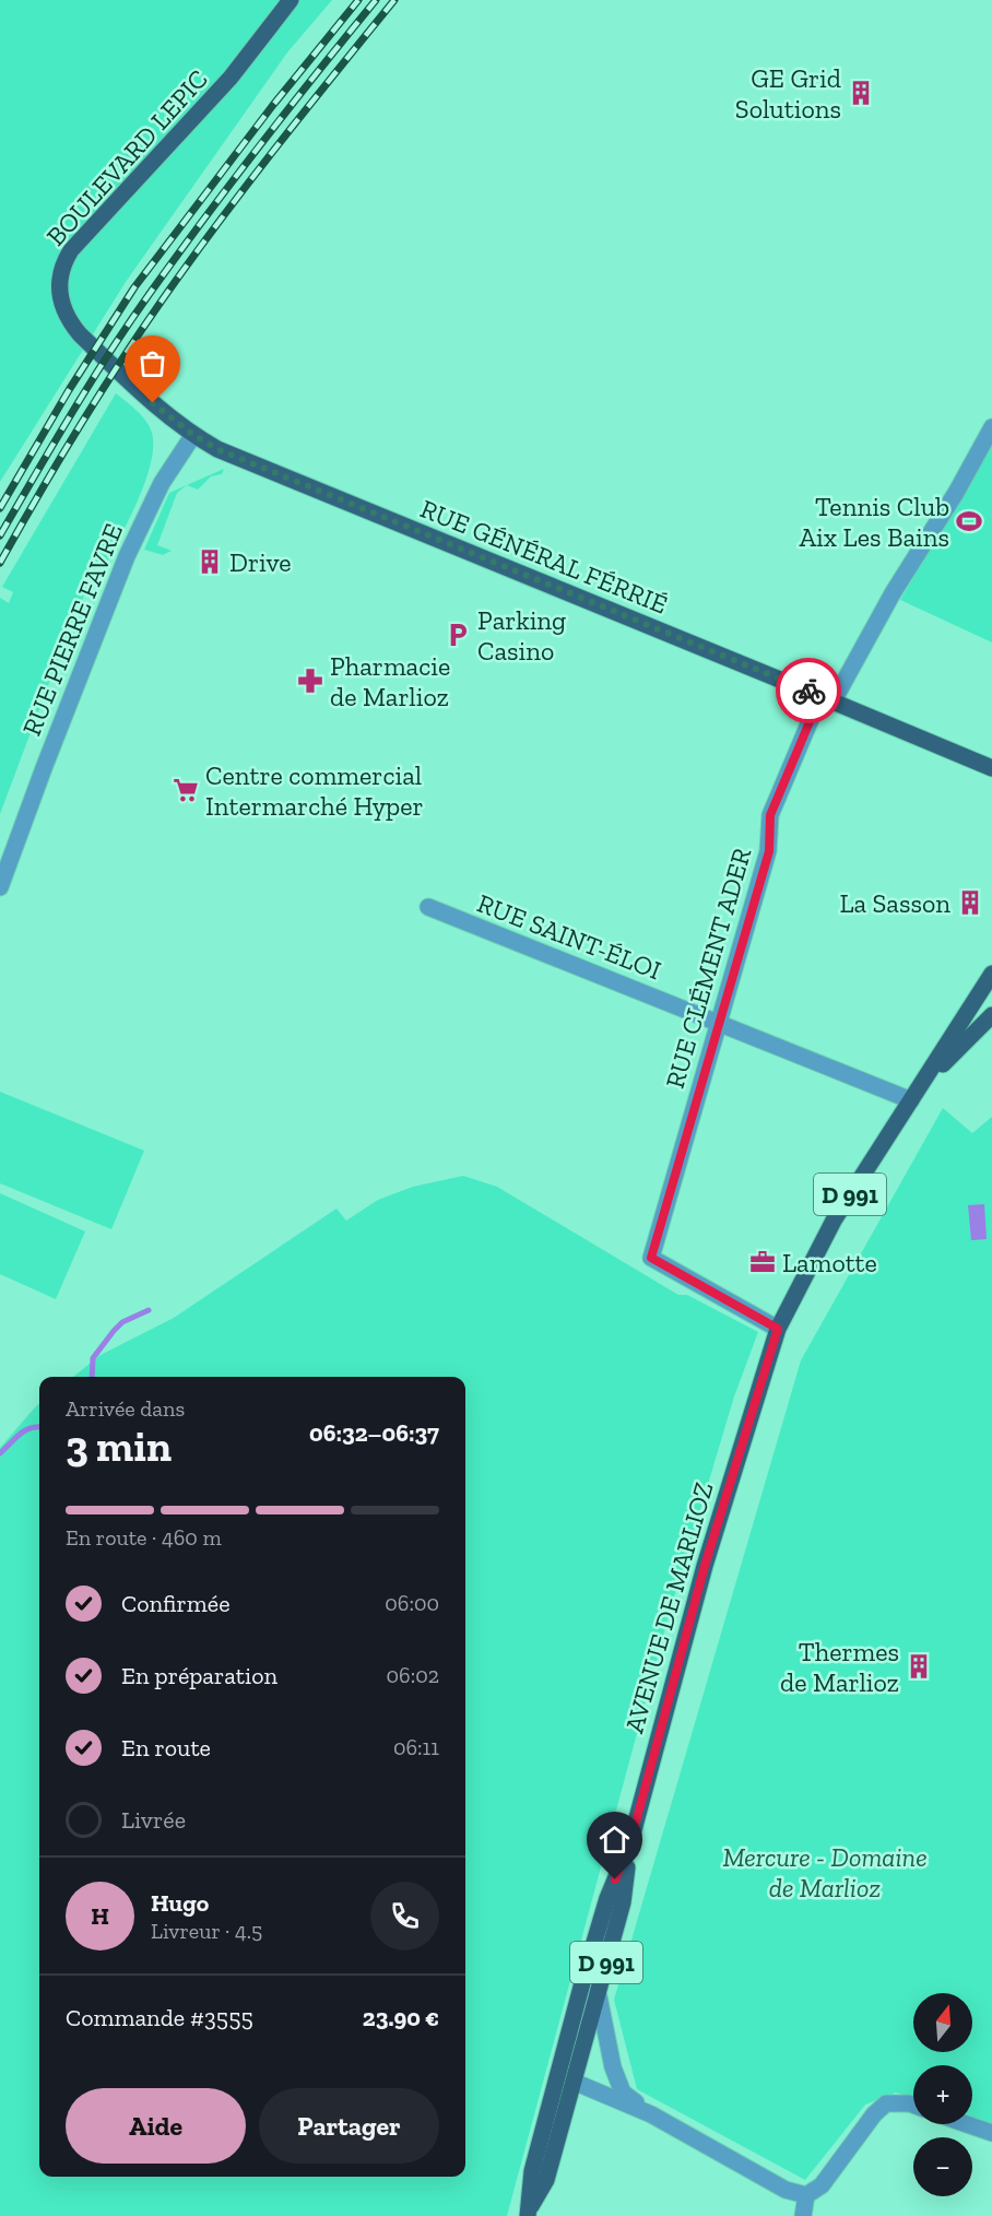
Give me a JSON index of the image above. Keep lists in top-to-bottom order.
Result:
{
  "streets": {
    "main road": [
      "BOULEVARD LEPIC",
      "RUE GÉNÉRAL FÉRRIÉ",
      "D 991",
      "AVENUE DE MARLIOZ"
    ],
    "street": ["RUE PIERRE FAVRE", "RUE SAINT-ÉLOI", "RUE CLÉMENT ADER"]
  },
  "crossings": [
    ["BOULEVARD LEPIC", "RUE GÉNÉRAL FÉRRIÉ"],
    ["RUE GÉNÉRAL FÉRRIÉ", "RUE PIERRE FAVRE"],
    ["RUE GÉNÉRAL FÉRRIÉ", "RUE CLÉMENT ADER"],
    ["RUE SAINT-ÉLOI", "RUE CLÉMENT ADER"],
    ["RUE SAINT-ÉLOI", "AVENUE DE MARLIOZ"],
    ["RUE CLÉMENT ADER", "AVENUE DE MARLIOZ"]
  ],
  "parks": ["Mercure - Domaine de Marlioz"],
  "places": {
    "building": [
      "GE Grid Solutions",
      "Drive",
      "La Sasson",
      "Thermes de Marlioz"
    ],
    "sports": ["Tennis Club Aix Les Bains"],
    "parking": ["Parking Casino"],
    "pharmacy": ["Pharmacie de Marlioz"],
    "supermarket": ["Centre commercial Intermarché Hyper"],
    "office": ["Lamotte"]
  },
  "north": "top",
  "page": {
    "heading": ["3 min", "Arrivée dans", "06:32–06:37"],
    "panel": [
      "Hugo",
      "Livreur · 4.5",
      "Commande #3555",
      "23.90 €"
    ],
    "bar": "En route · 460 m",
    "list": [
      ["Confirmée", "06:00"],
      ["En préparation", "06:02"],
      ["En route", "06:11"],
      "Livrée"
    ],
    "round": "H",
    "map_buttons": ["+", "−"],
    "buttons": ["Aide", "Partager"]
  }
}
